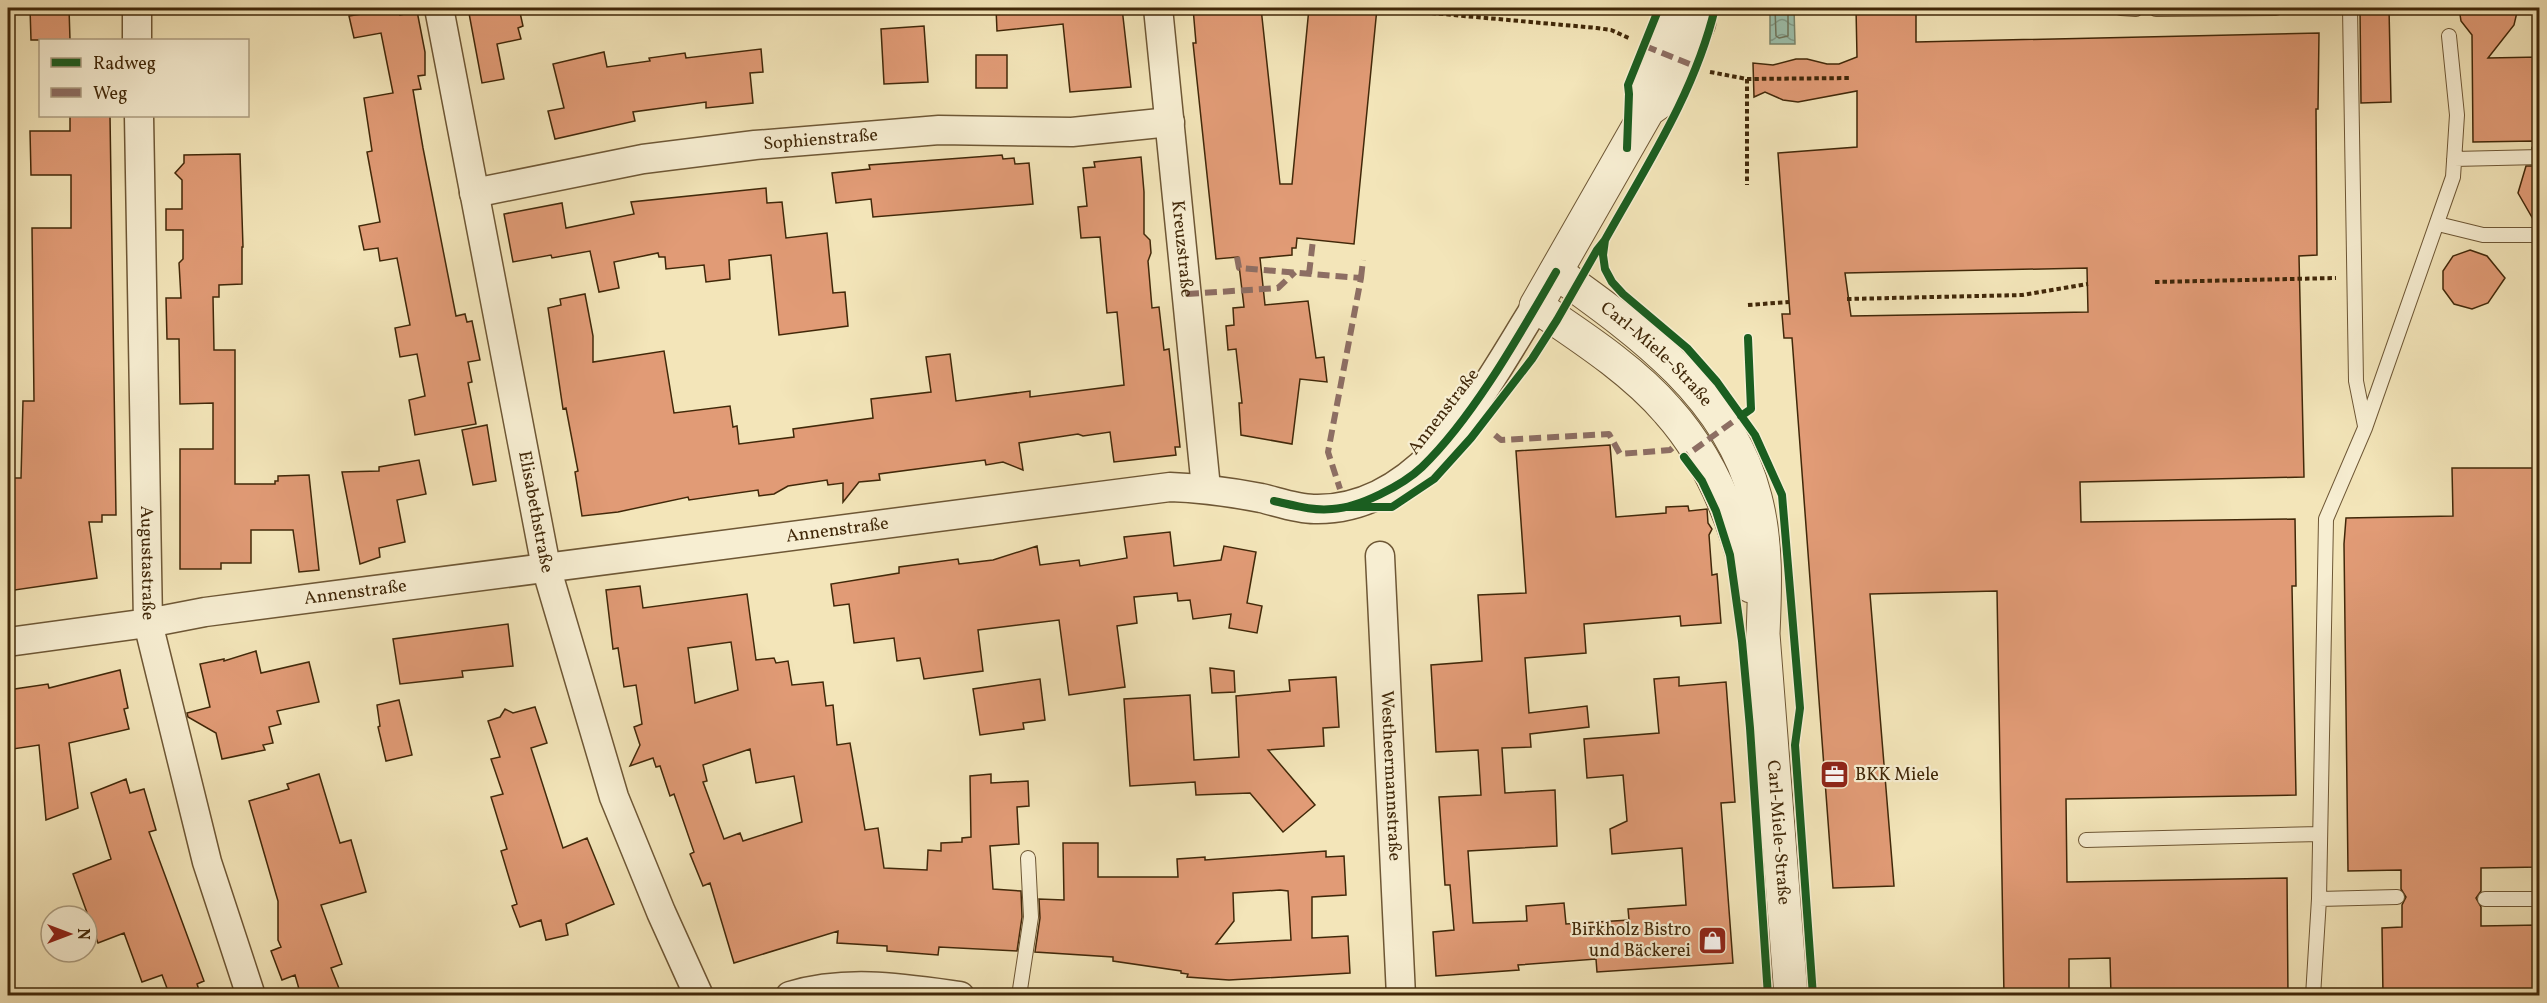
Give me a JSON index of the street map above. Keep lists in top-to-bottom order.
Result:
{
  "streets": {
    "street": [
      "Sophienstraße",
      "Kreuzstraße",
      "Carl-Miele-Straße",
      "Annenstraße",
      "Elisabethstraße",
      "Augustastraße",
      "Westheermannstraße"
    ]
  },
  "crossings": [
    ["Sophienstraße", "Kreuzstraße"],
    ["Sophienstraße", "Elisabethstraße"],
    ["Kreuzstraße", "Annenstraße"],
    ["Carl-Miele-Straße", "Annenstraße"],
    ["Annenstraße", "Elisabethstraße"],
    ["Annenstraße", "Augustastraße"]
  ],
  "places": {
    "office": ["BKK Miele"],
    "shop": ["Birkholz Bistro und Bäckerei"]
  },
  "legend": ["Radweg", "Weg"],
  "north": "right"
}
